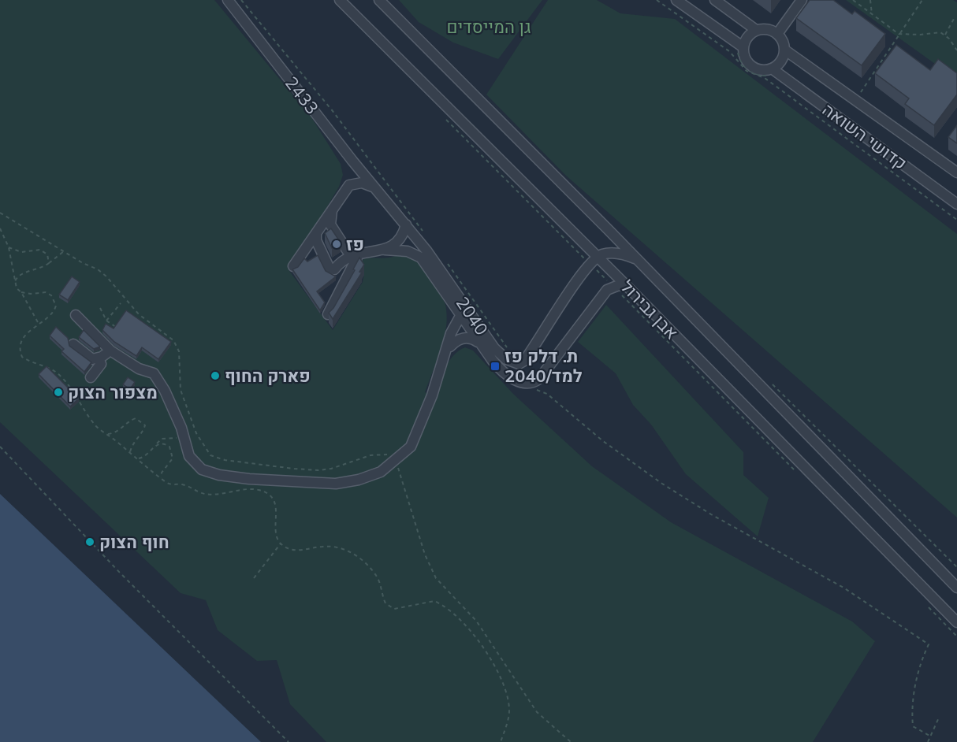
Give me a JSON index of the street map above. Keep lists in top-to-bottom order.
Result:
{
  "streets": {
    "street": [
      "2433",
      "קדושי השואה",
      "אבן גבירול",
      "2040"
    ]
  },
  "crossings": [
    ["2433", "2040"],
    ["אבן גבירול", "2040"]
  ],
  "parks": ["גן המייסדים"],
  "places": {
    "other": [
      "פז",
      "פארק החוף",
      "מצפור הצוק",
      "חוף הצוק"
    ],
    "transit": ["ת. דלק פז למד/2040"]
  }
}
